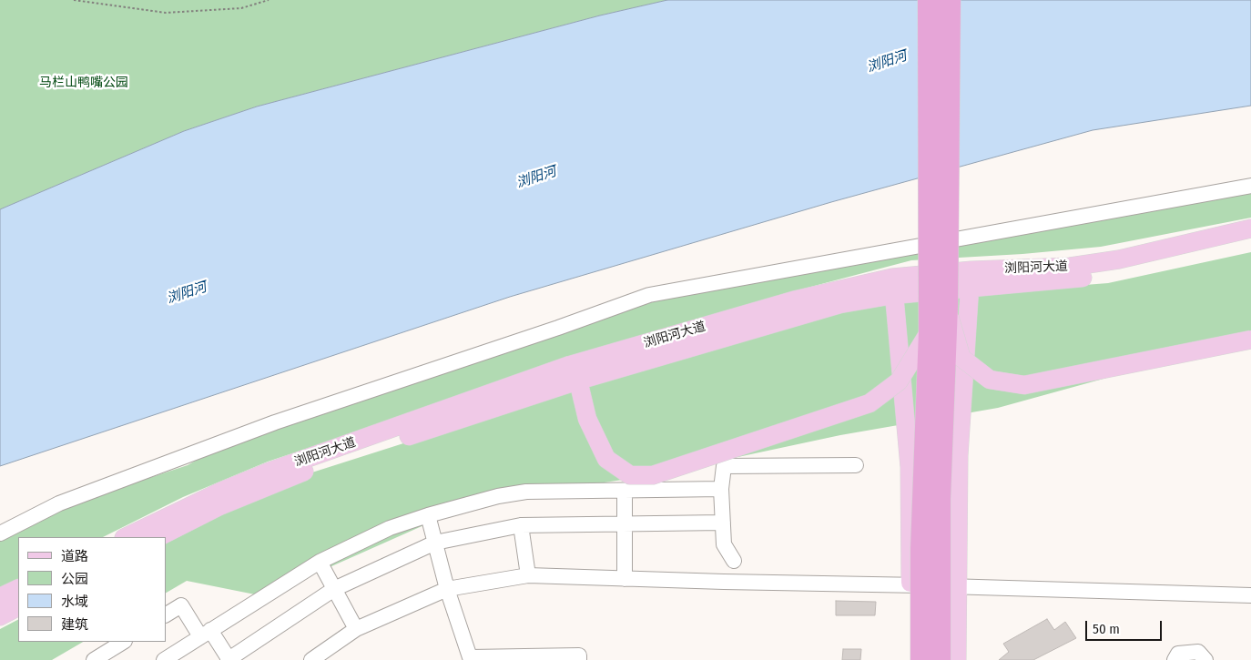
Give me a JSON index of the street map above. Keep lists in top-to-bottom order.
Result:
{
  "streets": {
    "main road": ["浏阳河大道"]
  },
  "water": ["浏阳河"],
  "parks": ["马栏山鸭嘴公园"],
  "legend": [
    "道路",
    "公园",
    "水域",
    "建筑"
  ],
  "scale_bar": "50 m"
}
